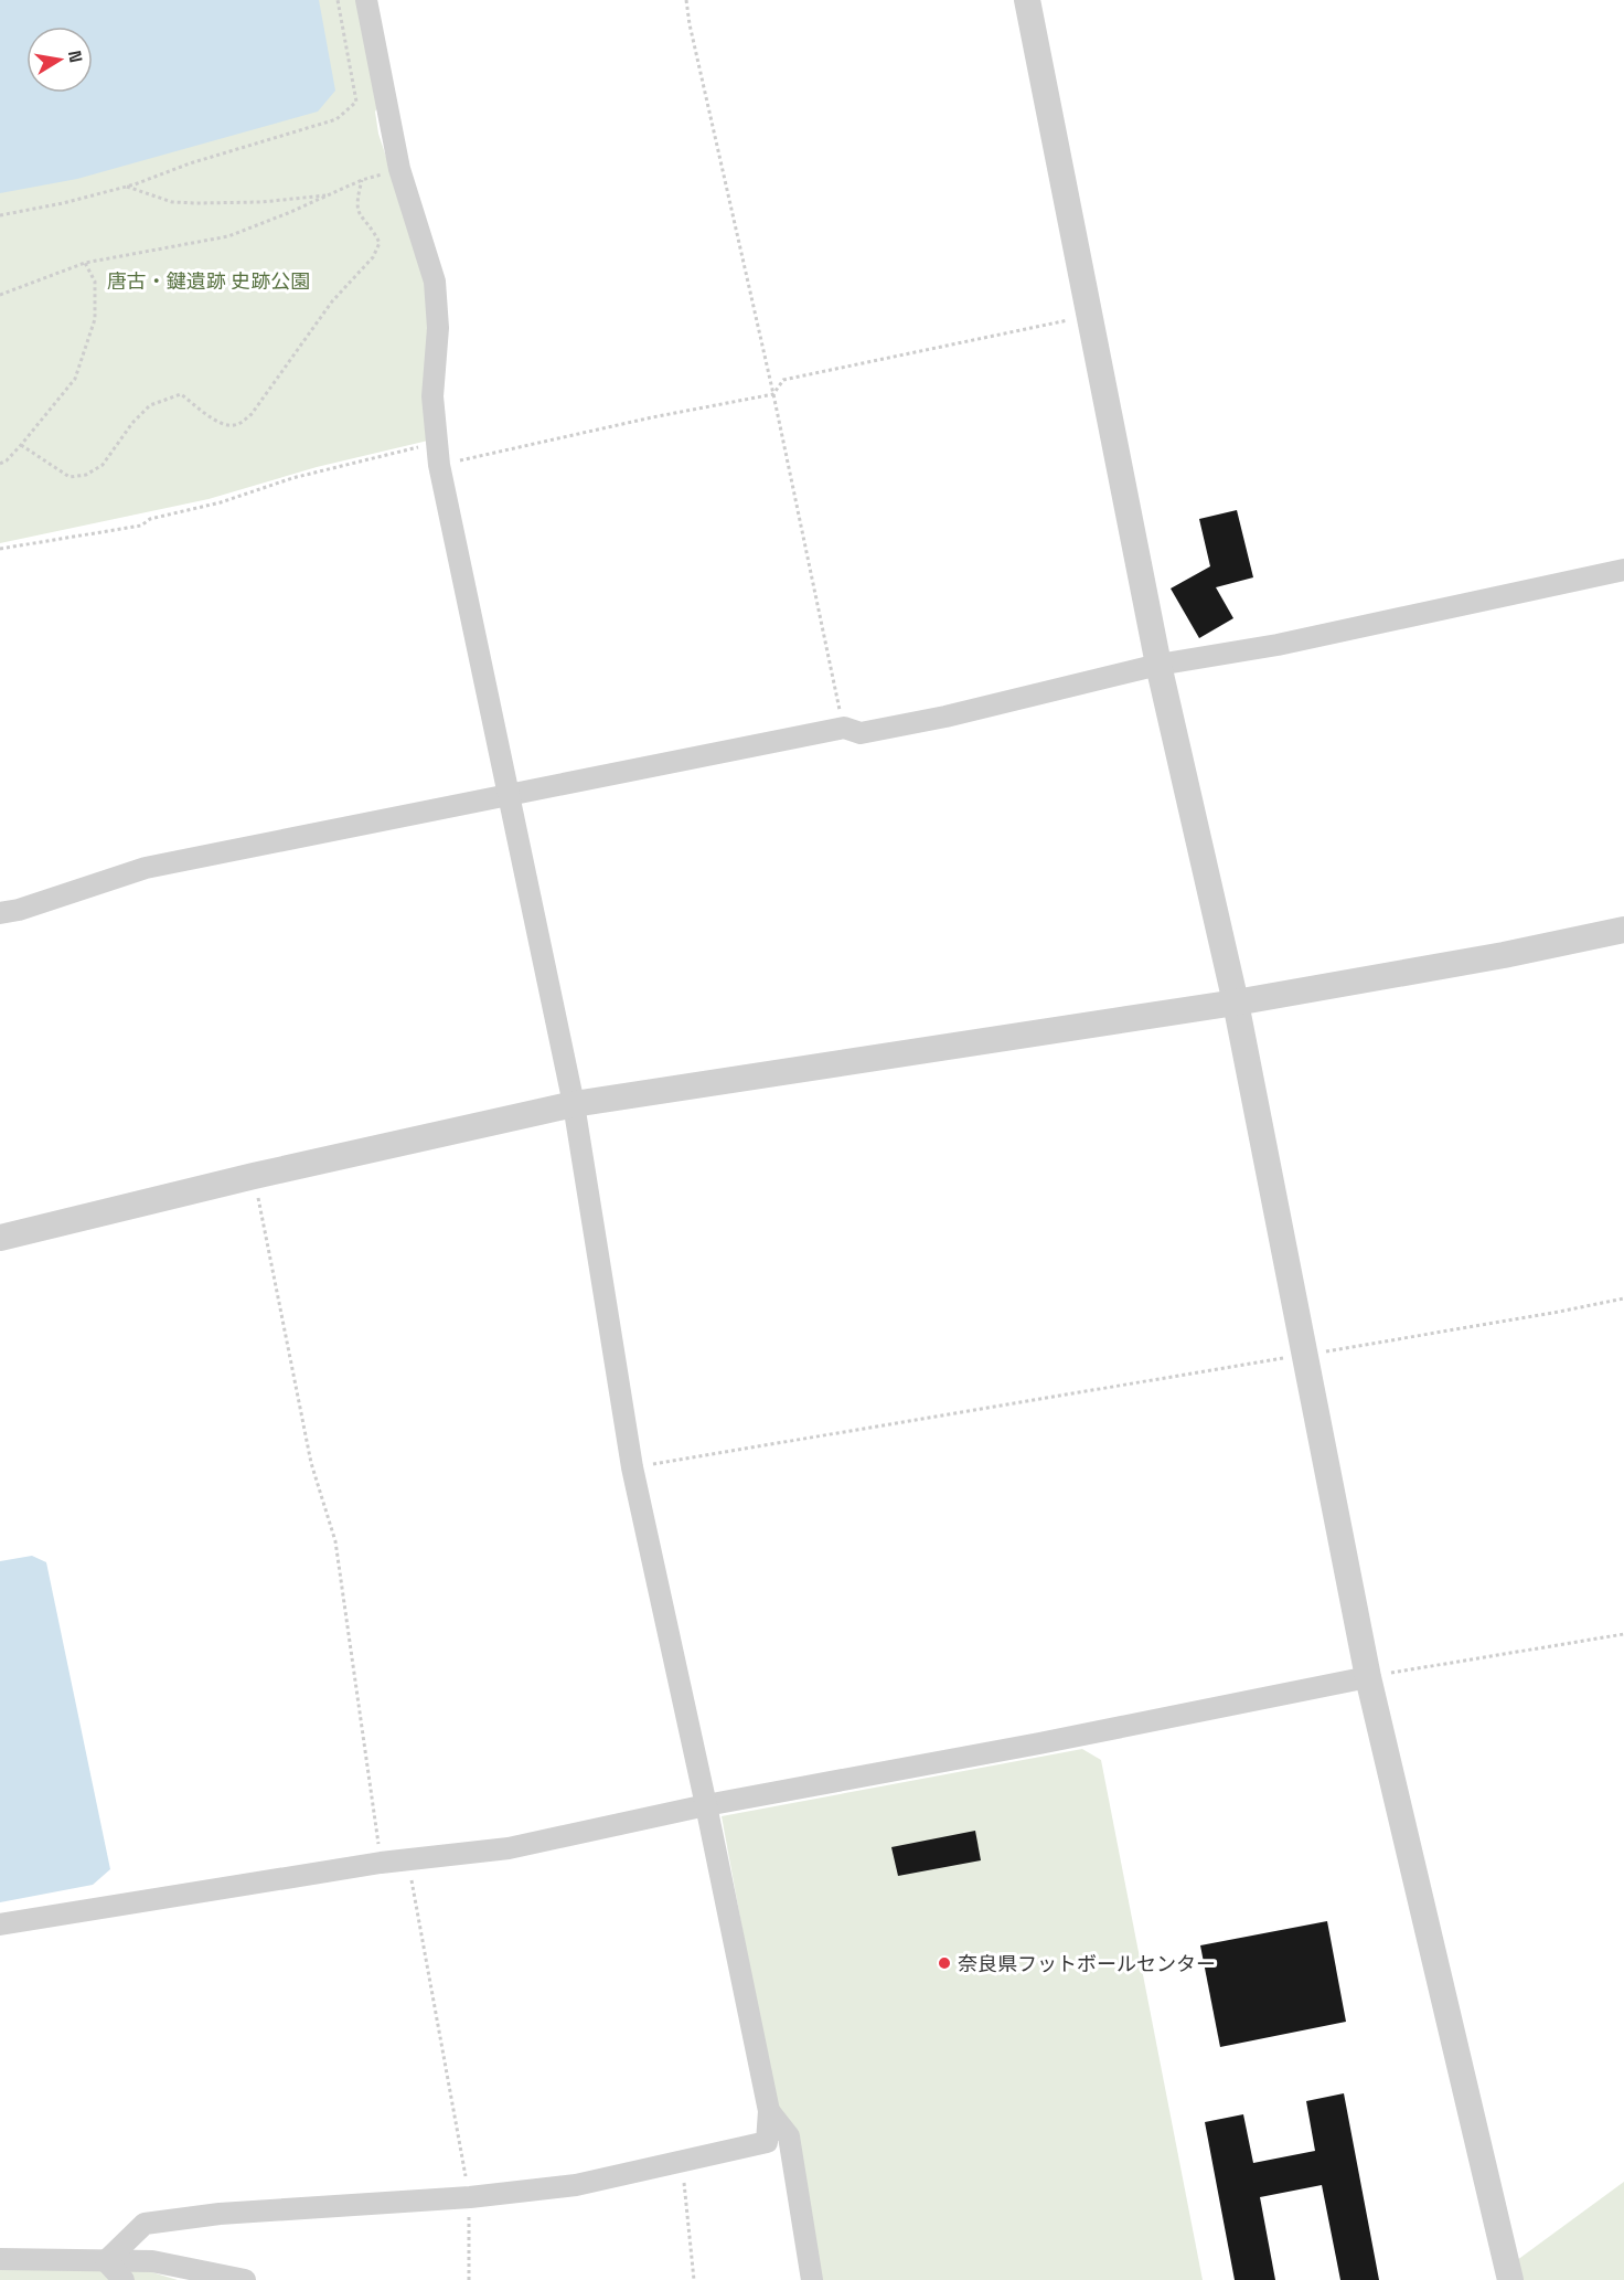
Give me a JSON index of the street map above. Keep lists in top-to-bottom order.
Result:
{
  "parks": ["唐古・鍵遺跡 史跡公園"],
  "places": ["奈良県フットボールセンター"],
  "north": "right"
}
